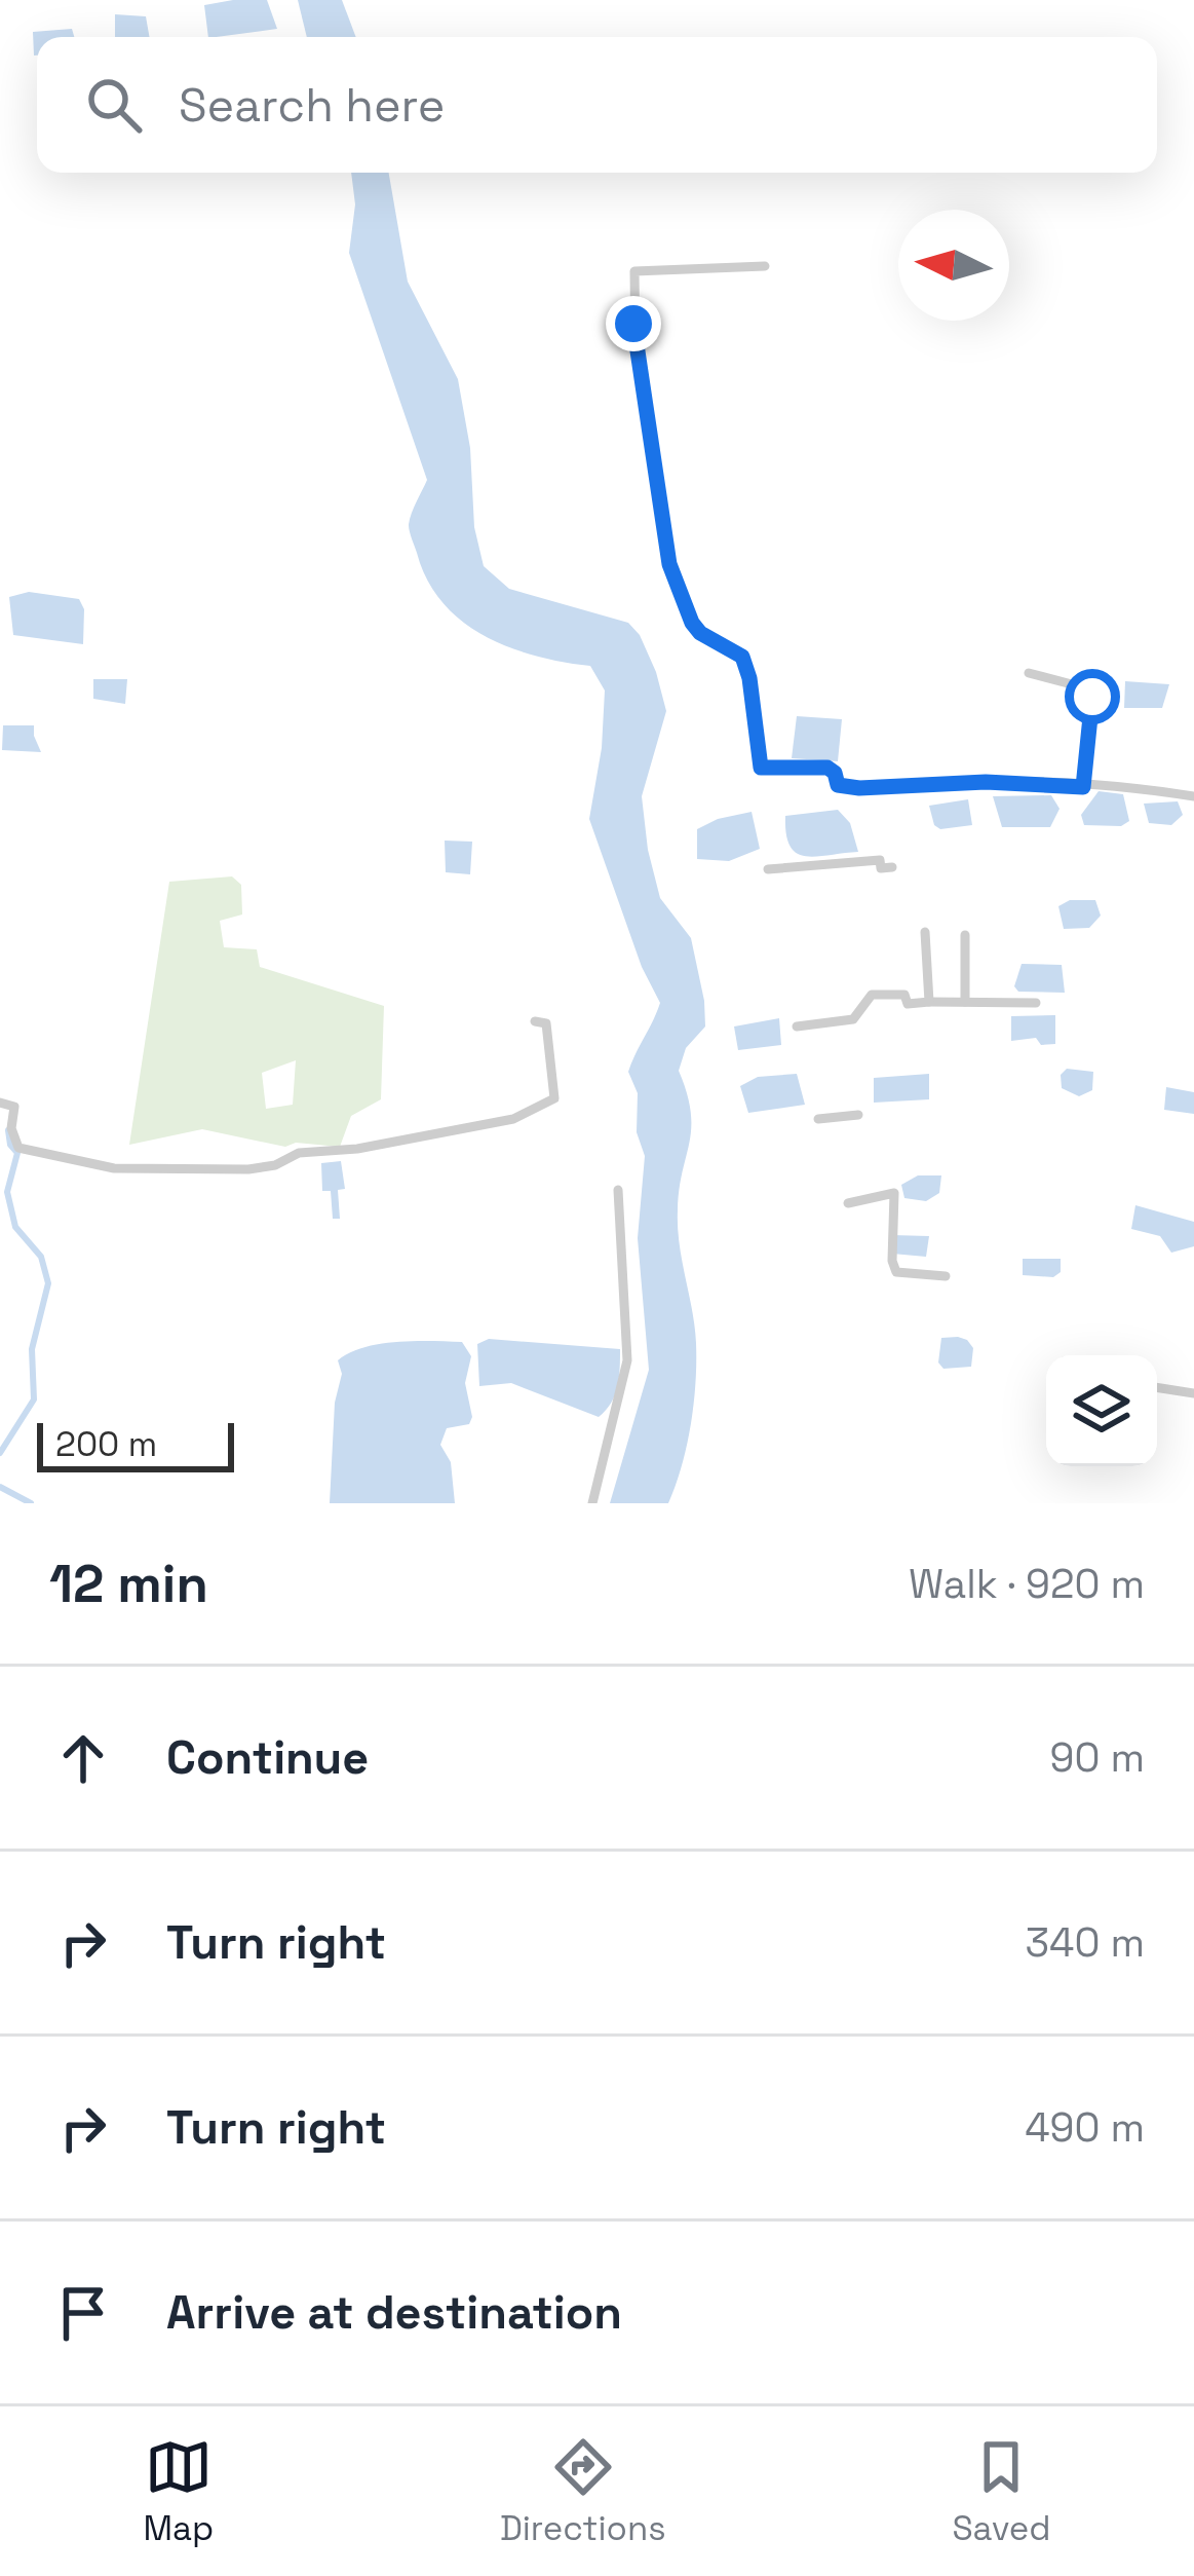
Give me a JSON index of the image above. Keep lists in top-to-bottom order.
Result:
{
  "scale_bar": "200 m",
  "north": "left",
  "page": {
    "search": "Search here",
    "scale": "200 m",
    "heading": ["12 min", "Walk · 920 m"],
    "list": [
      ["Continue", "90 m"],
      ["Turn right", "340 m"],
      ["Turn right", "490 m"],
      "Arrive at destination"
    ],
    "nav": ["Map", "Directions", "Saved"]
  }
}
